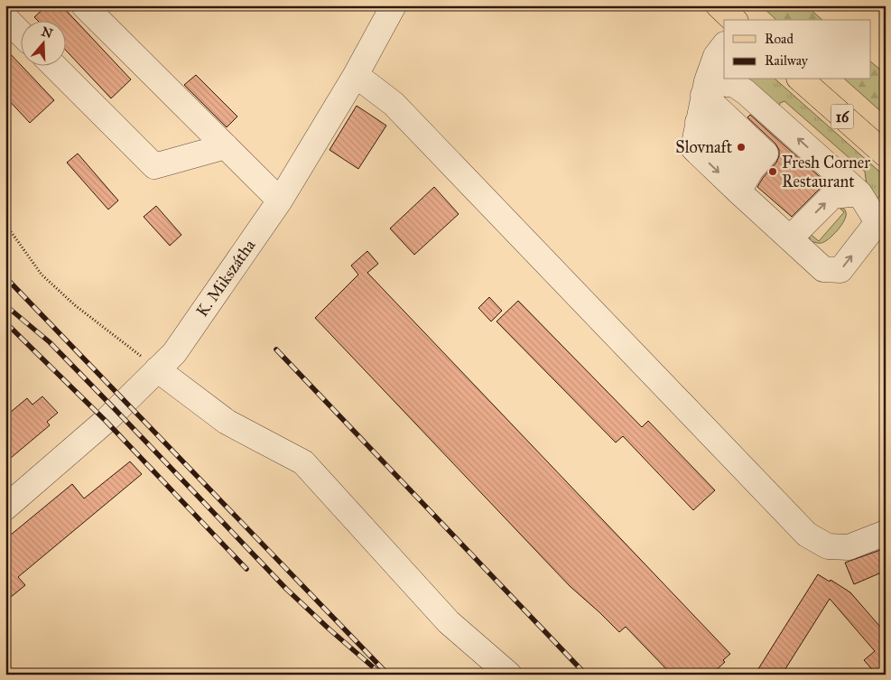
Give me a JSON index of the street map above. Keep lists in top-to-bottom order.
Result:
{
  "streets": {
    "main road": ["16"],
    "street": ["K. Mikszátha"]
  },
  "places": ["Slovnaft", "Fresh Corner Restaurant"],
  "legend": ["Road", "Railway"],
  "north": "top"
}
